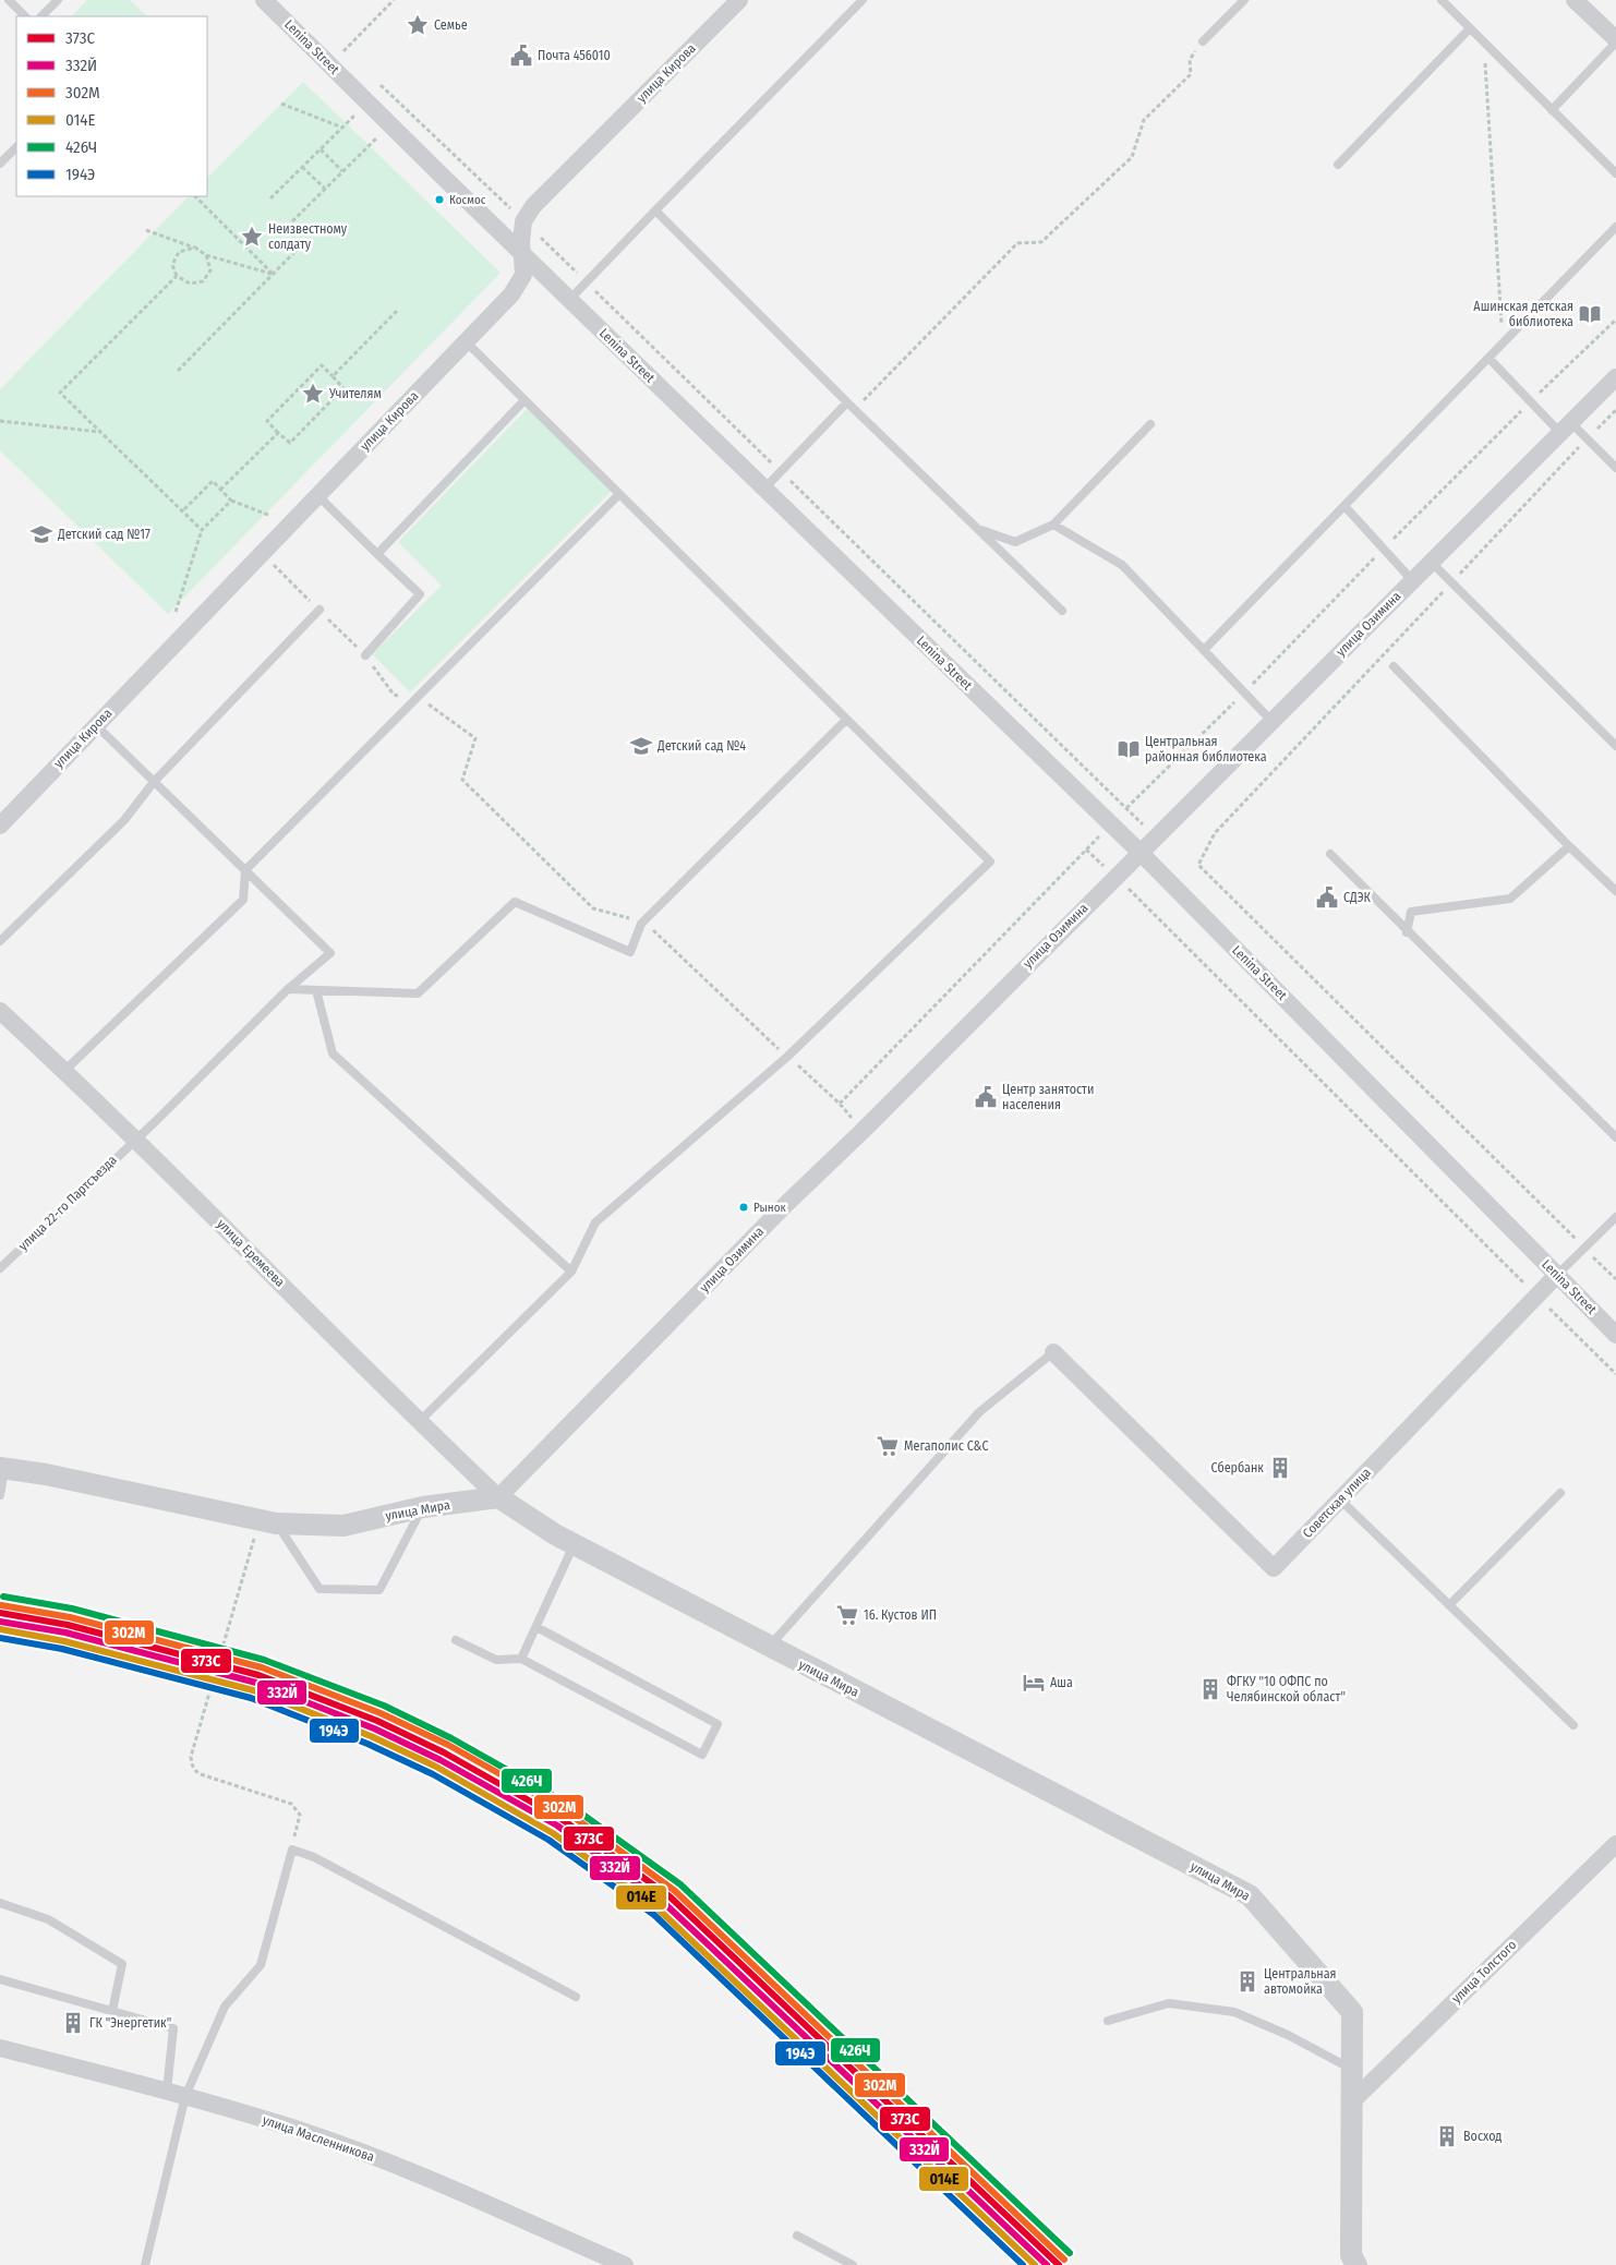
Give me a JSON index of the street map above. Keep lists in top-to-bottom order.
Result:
{
  "streets": {
    "street": [
      "Lenina Street",
      "улица Кирова",
      "улица Озимина",
      "улица Еремеева",
      "Советская улица",
      "улица Мира",
      "улица Толстого",
      "улица Масленникова"
    ],
    "lane": ["улица 22-го Партсъезда"]
  },
  "crossings": [
    ["Lenina Street", "улица Кирова"],
    ["Lenina Street", "улица Озимина"],
    ["Lenina Street", "Советская улица"],
    ["улица Озимина", "улица Еремеева"],
    ["улица Озимина", "улица Мира"],
    ["улица 22-го Партсъезда", "улица Еремеева"],
    ["улица Еремеева", "улица Мира"],
    ["улица Мира", "улица Толстого"]
  ],
  "places": {
    "place": ["Семье", "Неизвестному солдату", "Учителям"],
    "public building": ["Почта 456010", "СДЭК", "Центр занятости населения"],
    "other": ["Космос", "Рынок"],
    "library": ["Ашинская детская библиотека", "Центральная районная библиотека"],
    "school or university": ["Детский сад №17", "Детский сад №4"],
    "supermarket": ["Мегаполис C&C", "16. Кустов ИП"],
    "building": [
      "Сбербанк",
      "ФГКУ \"10 ОФПС по Челябинской област\"",
      "Центральная автомойка",
      "ГК \"Энергетик\"",
      "Восход"
    ],
    "hotel": ["Аша"]
  },
  "lines": [
    "transit line 426Ч",
    "transit line 302М",
    "transit line 373C",
    "transit line 332Й",
    "transit line 014Е",
    "transit line 194Э"
  ],
  "legend": [
    "373C",
    "332Й",
    "302М",
    "014Е",
    "426Ч",
    "194Э"
  ]
}
